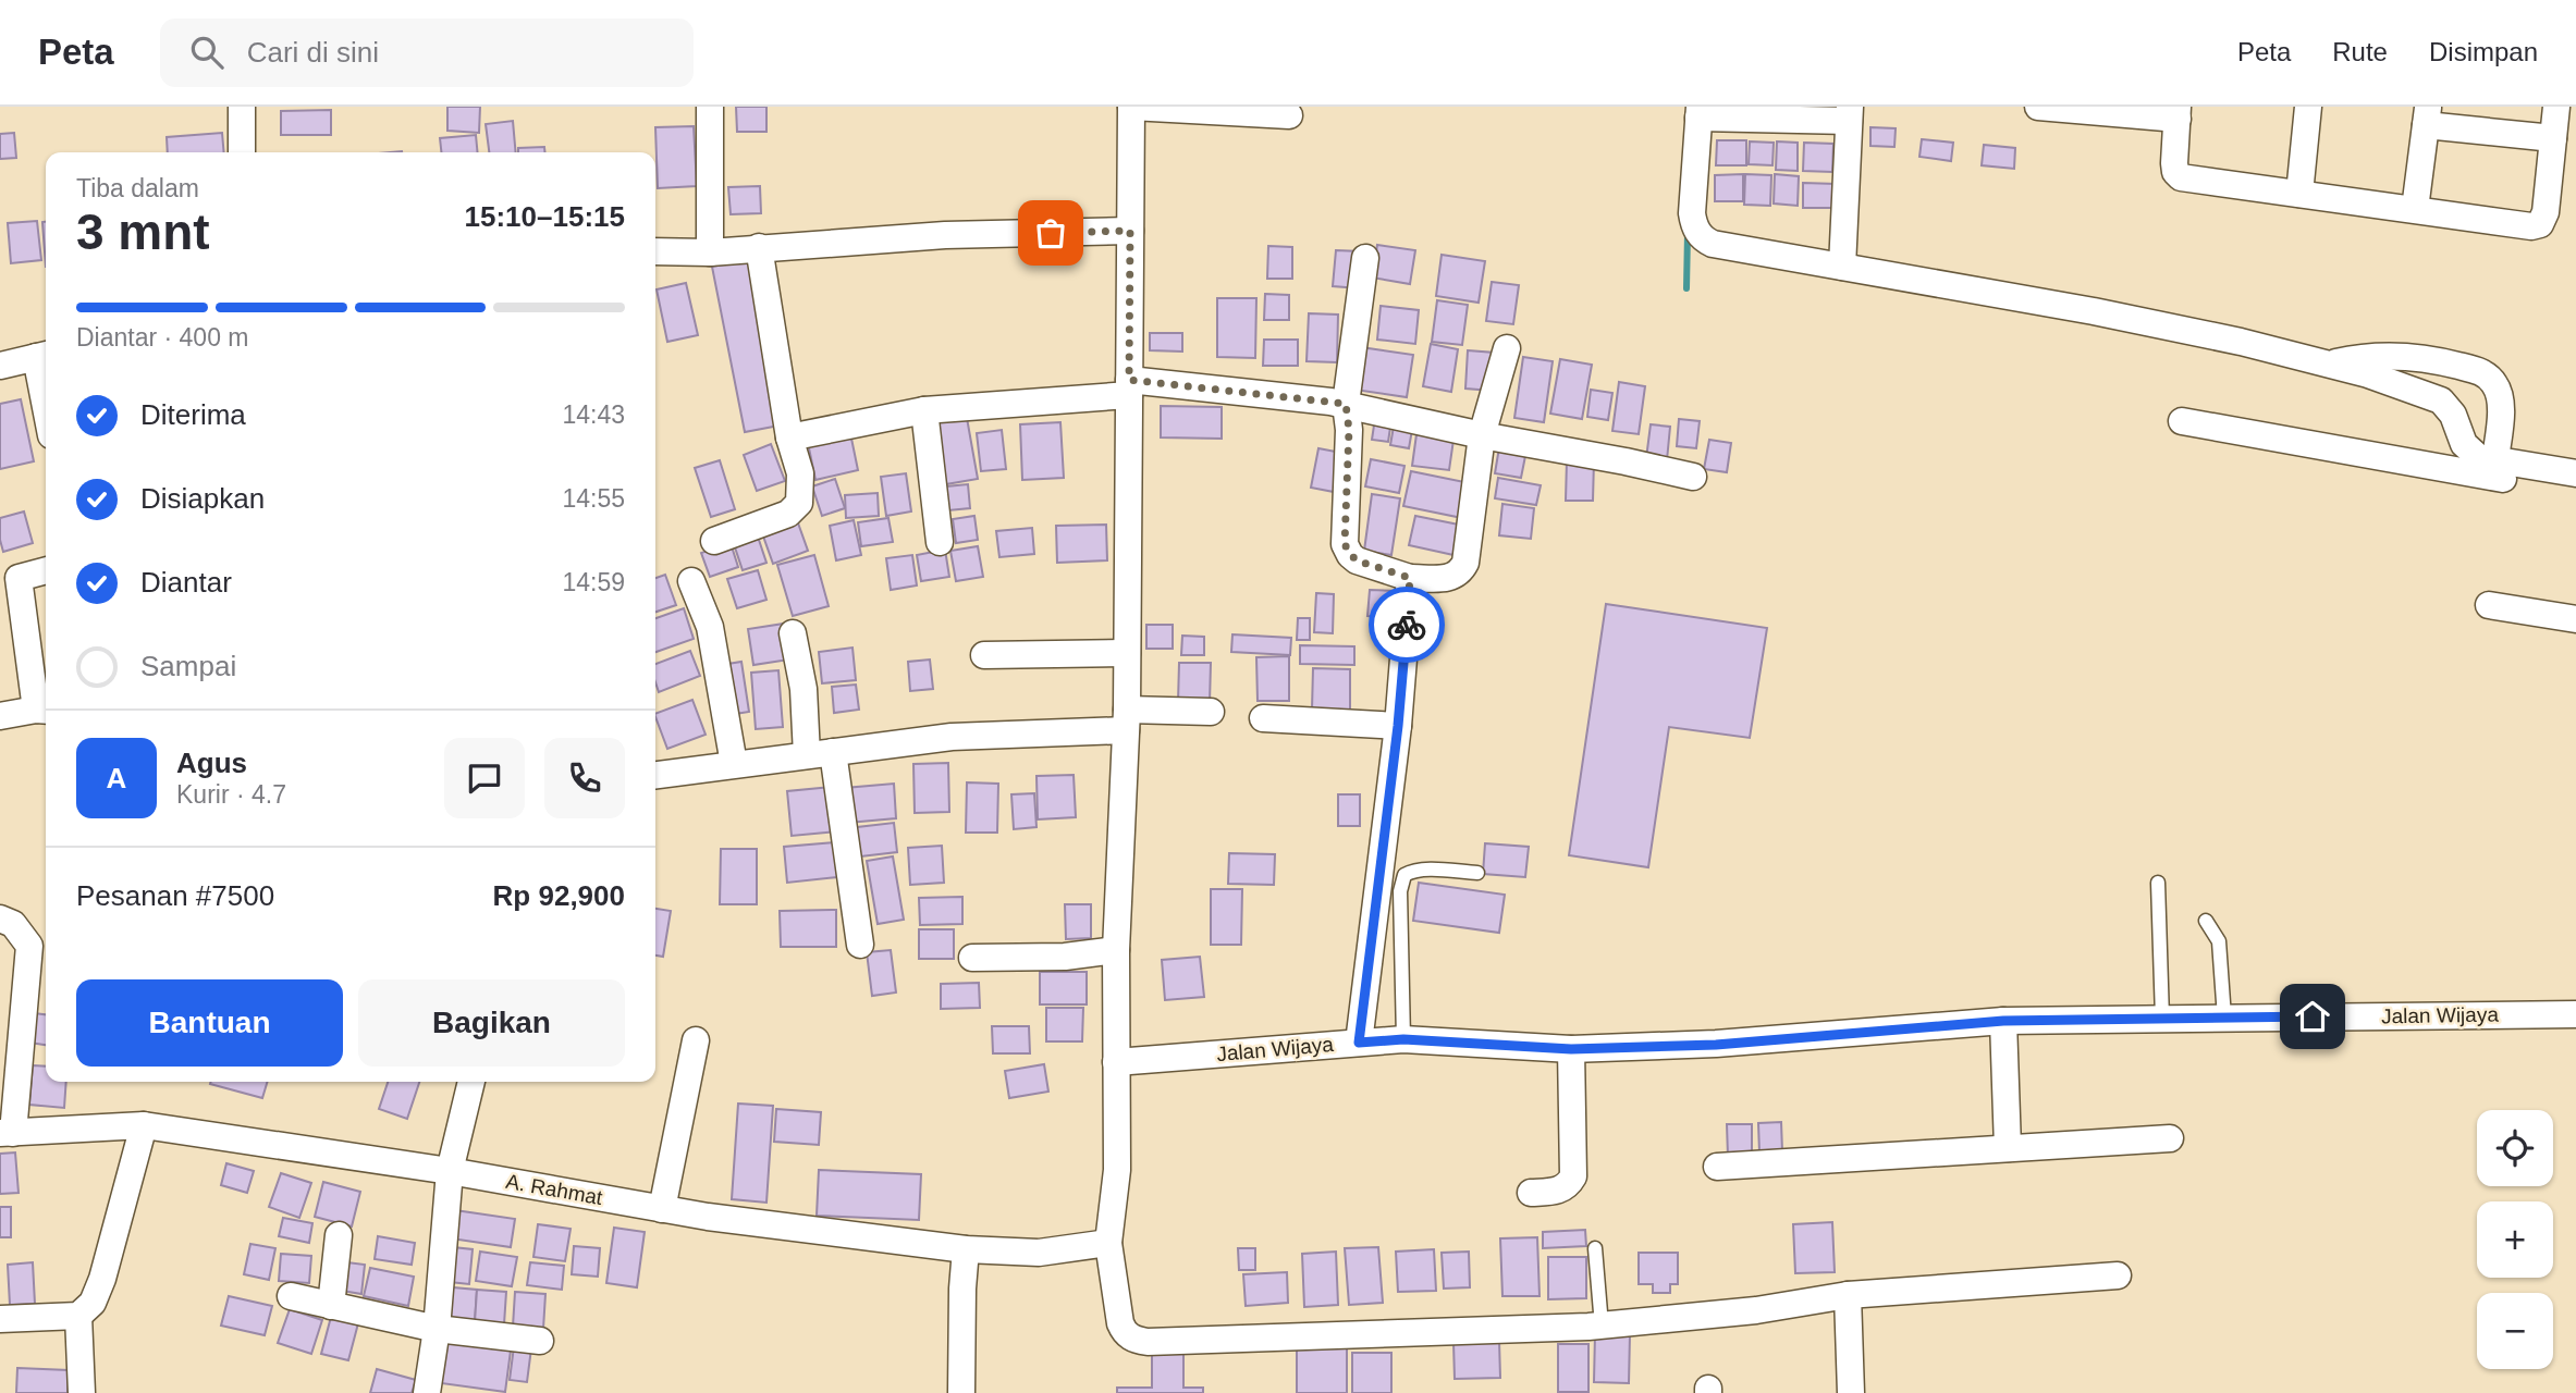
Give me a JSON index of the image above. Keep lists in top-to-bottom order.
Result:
{
  "streets": {
    "street": ["Jalan Wijaya", "A. Rahmat"]
  },
  "page": {
    "header": "Peta",
    "search": "Cari di sini",
    "nav": ["Peta", "Rute", "Disimpan"],
    "heading": ["3 mnt", "Tiba dalam", "15:10–15:15"],
    "panel": [
      "Agus",
      "Kurir · 4.7",
      "Pesanan #7500",
      "Rp 92,900"
    ],
    "bar": "Diantar · 400 m",
    "list": [
      ["Diterima", "14:43"],
      ["Disiapkan", "14:55"],
      ["Diantar", "14:59"],
      "Sampai"
    ],
    "round": "A",
    "buttons": ["Bantuan", "Bagikan"],
    "map_buttons": ["+", "−"]
  }
}
